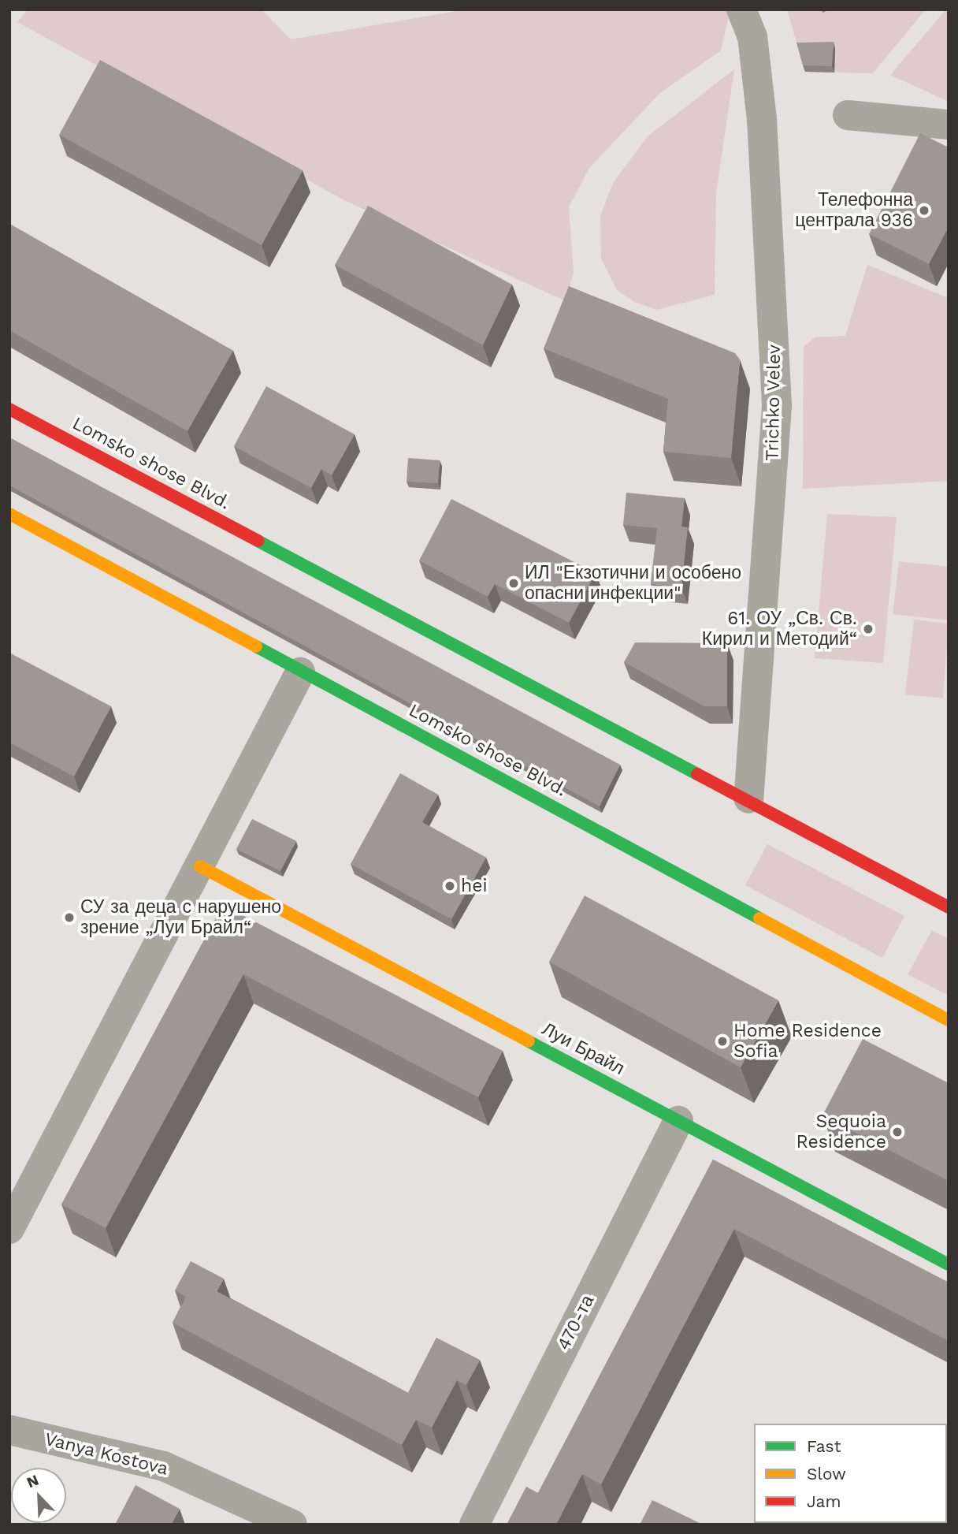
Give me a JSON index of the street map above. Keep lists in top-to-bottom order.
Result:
{
  "streets": {
    "main road": ["Lomsko shose Blvd.", "Луи Брайл"],
    "street": ["Trichko Velev", "470-та", "Vanya Kostova"]
  },
  "crossings": [
    ["Trichko Velev", "Lomsko shose Blvd."],
    ["Луи Брайл", "470-та"]
  ],
  "places": [
    "Телефонна централа 936",
    "ИЛ \"Екзотични и особено опасни инфекции\"",
    "61. ОУ „Св. Св. Кирил и Методий“",
    "hei",
    "СУ за деца с нарушено зрение „Луи Брайл“",
    "Home Residence Sofia",
    "Sequoia Residence"
  ],
  "legend": ["Fast", "Slow", "Jam"],
  "north": "top left"
}
